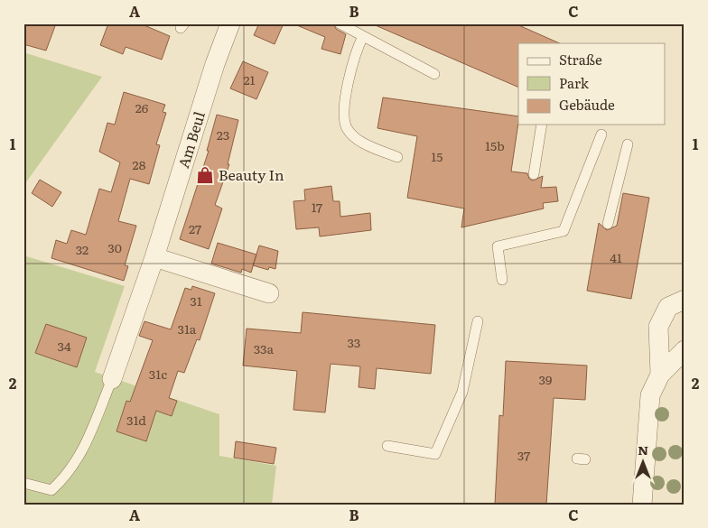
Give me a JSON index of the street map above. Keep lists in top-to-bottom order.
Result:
{
  "streets": {
    "street": ["Am Beul"]
  },
  "places": {
    "shop": ["Beauty In"]
  },
  "house_numbers": [
    "21",
    "26",
    "23",
    "15b",
    "15",
    "28",
    "17",
    "27",
    "30",
    "32",
    "41",
    "31",
    "31a",
    "33",
    "34",
    "33a",
    "31c",
    "39",
    "31d",
    "37"
  ],
  "legend": ["Straße", "Park", "Gebäude"],
  "north": "top",
  "grid": {
    "columns": ["A", "B", "C"],
    "rows": ["1", "2"]
  }
}
